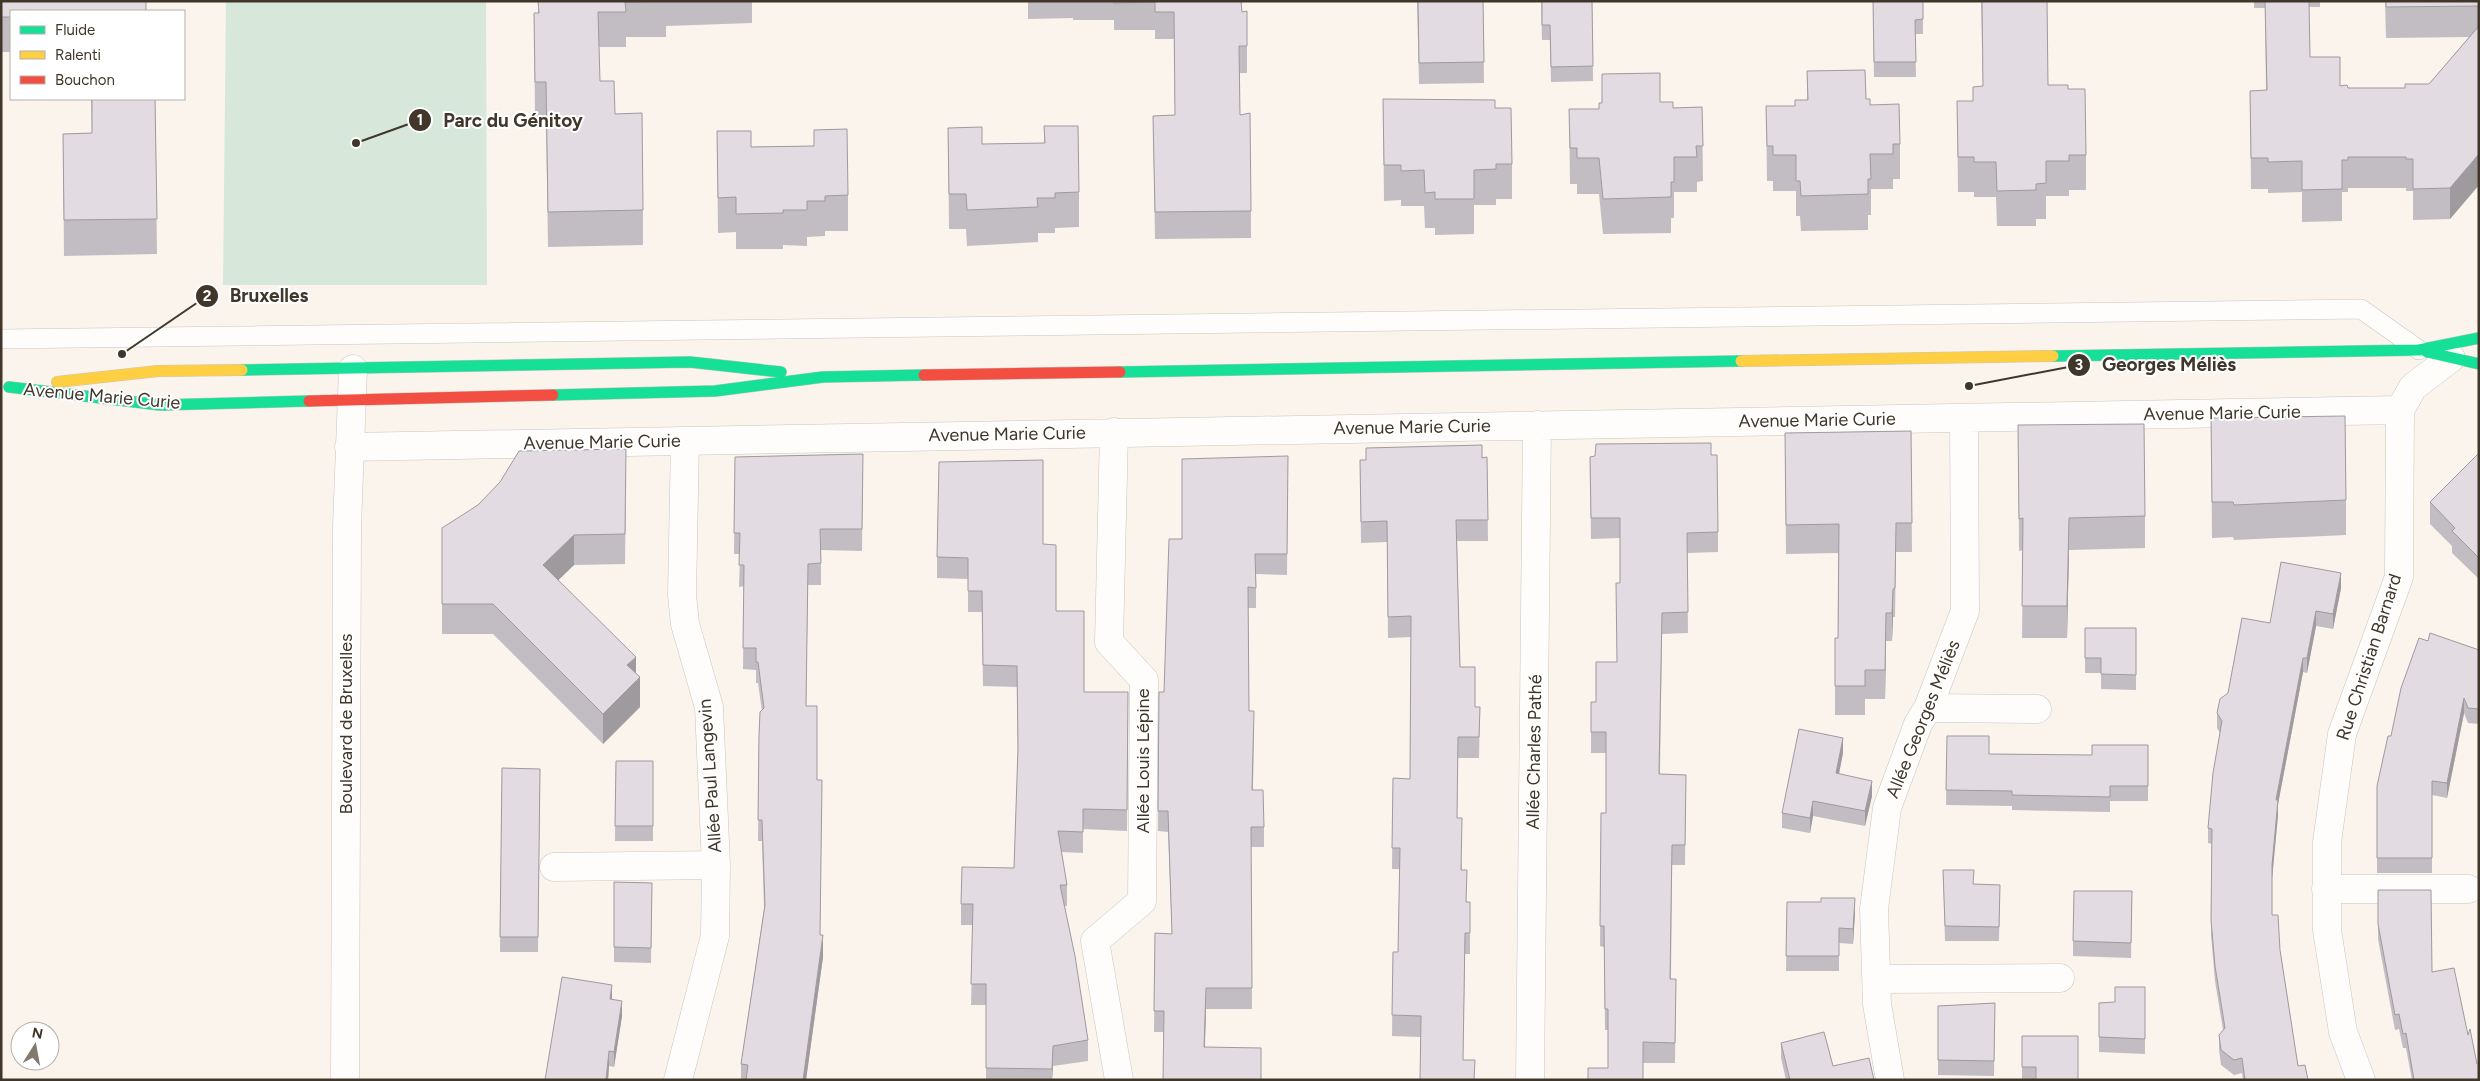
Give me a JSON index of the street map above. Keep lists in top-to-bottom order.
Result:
{
  "streets": {
    "main road": ["Avenue Marie Curie"],
    "street": [
      "Rue Christian Barnard",
      "Allée Georges Méliès",
      "Boulevard de Bruxelles",
      "Allée Charles Pathé",
      "Allée Louis Lépine",
      "Allée Paul Langevin"
    ]
  },
  "crossings": [
    ["Avenue Marie Curie", "Rue Christian Barnard"],
    ["Avenue Marie Curie", "Allée Georges Méliès"],
    ["Avenue Marie Curie", "Boulevard de Bruxelles"],
    ["Avenue Marie Curie", "Allée Charles Pathé"],
    ["Avenue Marie Curie", "Allée Louis Lépine"],
    ["Avenue Marie Curie", "Allée Paul Langevin"]
  ],
  "places": ["Parc du Génitoy", "Bruxelles", "Georges Méliès"],
  "legend": ["Fluide", "Ralenti", "Bouchon"],
  "north": "top"
}
